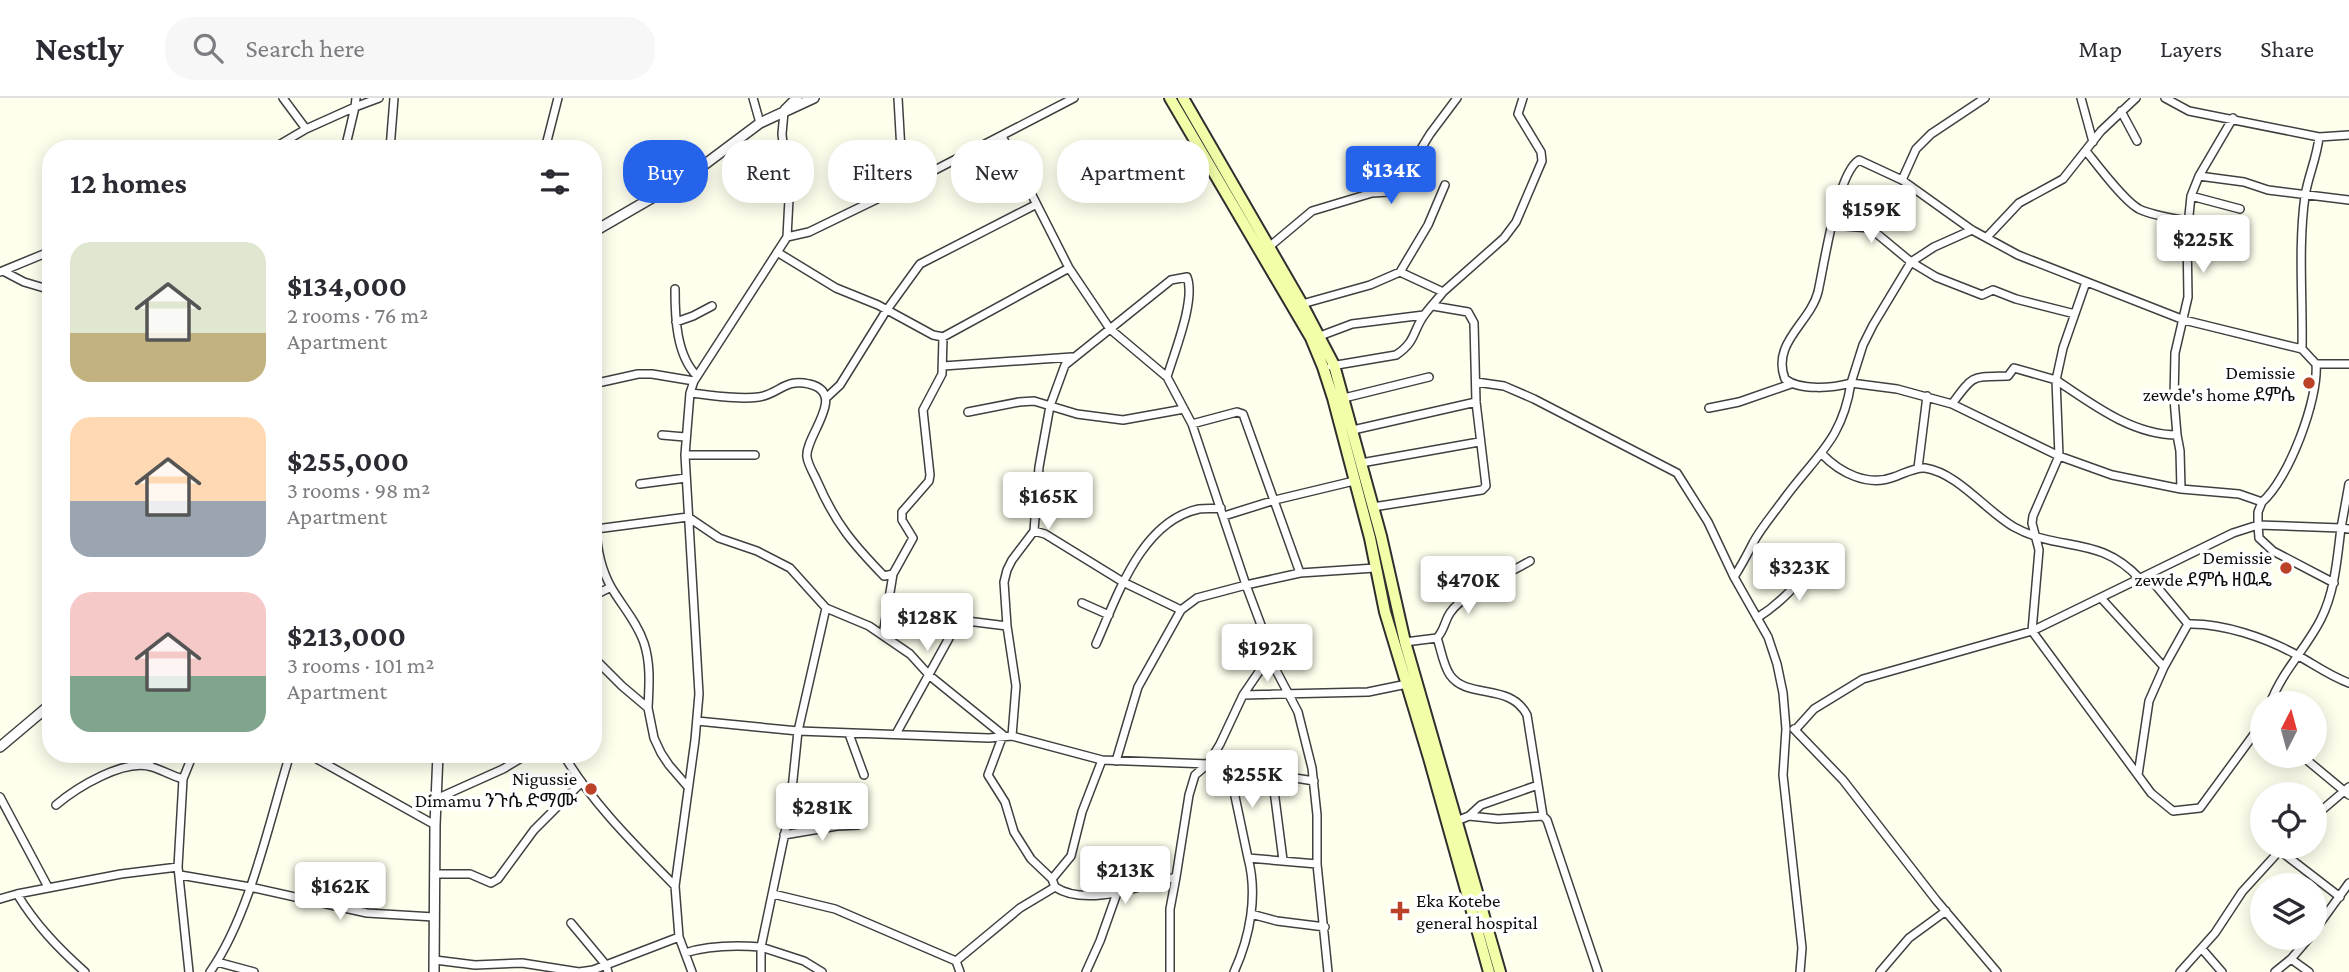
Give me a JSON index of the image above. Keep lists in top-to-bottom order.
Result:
{
  "places": {
    "other": ["Demissie zewde's home ደምሴ", "Demissie zewde ደምሴ ዘዉዴ", "Nigussie Dimamu ንጉሴ ድማሙ"],
    "health": ["Eka Kotebe general hospital"]
  },
  "north": "top",
  "page": {
    "header": "Nestly",
    "search": "Search here",
    "nav": ["Map", "Layers", "Share"],
    "chip": [
      "Buy",
      "Rent",
      "Filters",
      "New",
      "Apartment"
    ],
    "heading": "12 homes",
    "price": [
      "$134K",
      "$159K",
      "$225K",
      "$165K",
      "$323K",
      "$470K",
      "$128K",
      "$192K",
      "$255K",
      "$281K",
      "$213K",
      "$162K"
    ],
    "list": [
      {
        "name": "$134,000",
        "note": "2 rooms · 76 m² · Apartment"
      },
      {
        "name": "$255,000",
        "note": "3 rooms · 98 m² · Apartment"
      },
      {
        "name": "$213,000",
        "note": "3 rooms · 101 m² · Apartment"
      }
    ]
  }
}
